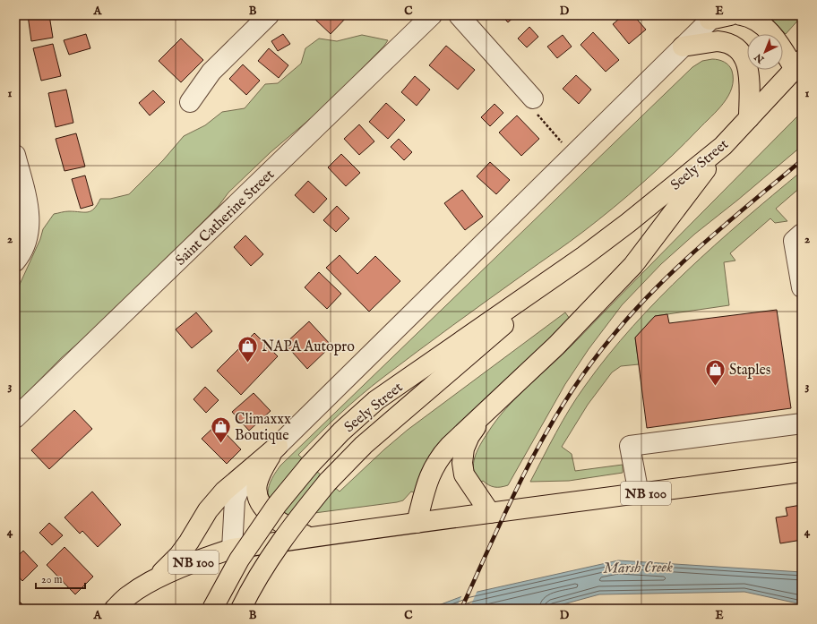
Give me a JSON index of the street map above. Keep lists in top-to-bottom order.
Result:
{
  "streets": {
    "main road": ["Seely Street", "NB 100"],
    "street": ["Saint Catherine Street"]
  },
  "water": ["Marsh Creek"],
  "places": {
    "shop": ["NAPA Autopro", "Staples", "Climaxxx Boutique"]
  },
  "scale_bar": "20 m",
  "north": "bottom left",
  "grid": {
    "columns": [
      "A",
      "B",
      "C",
      "D",
      "E"
    ],
    "rows": [
      "1",
      "2",
      "3",
      "4"
    ]
  }
}
